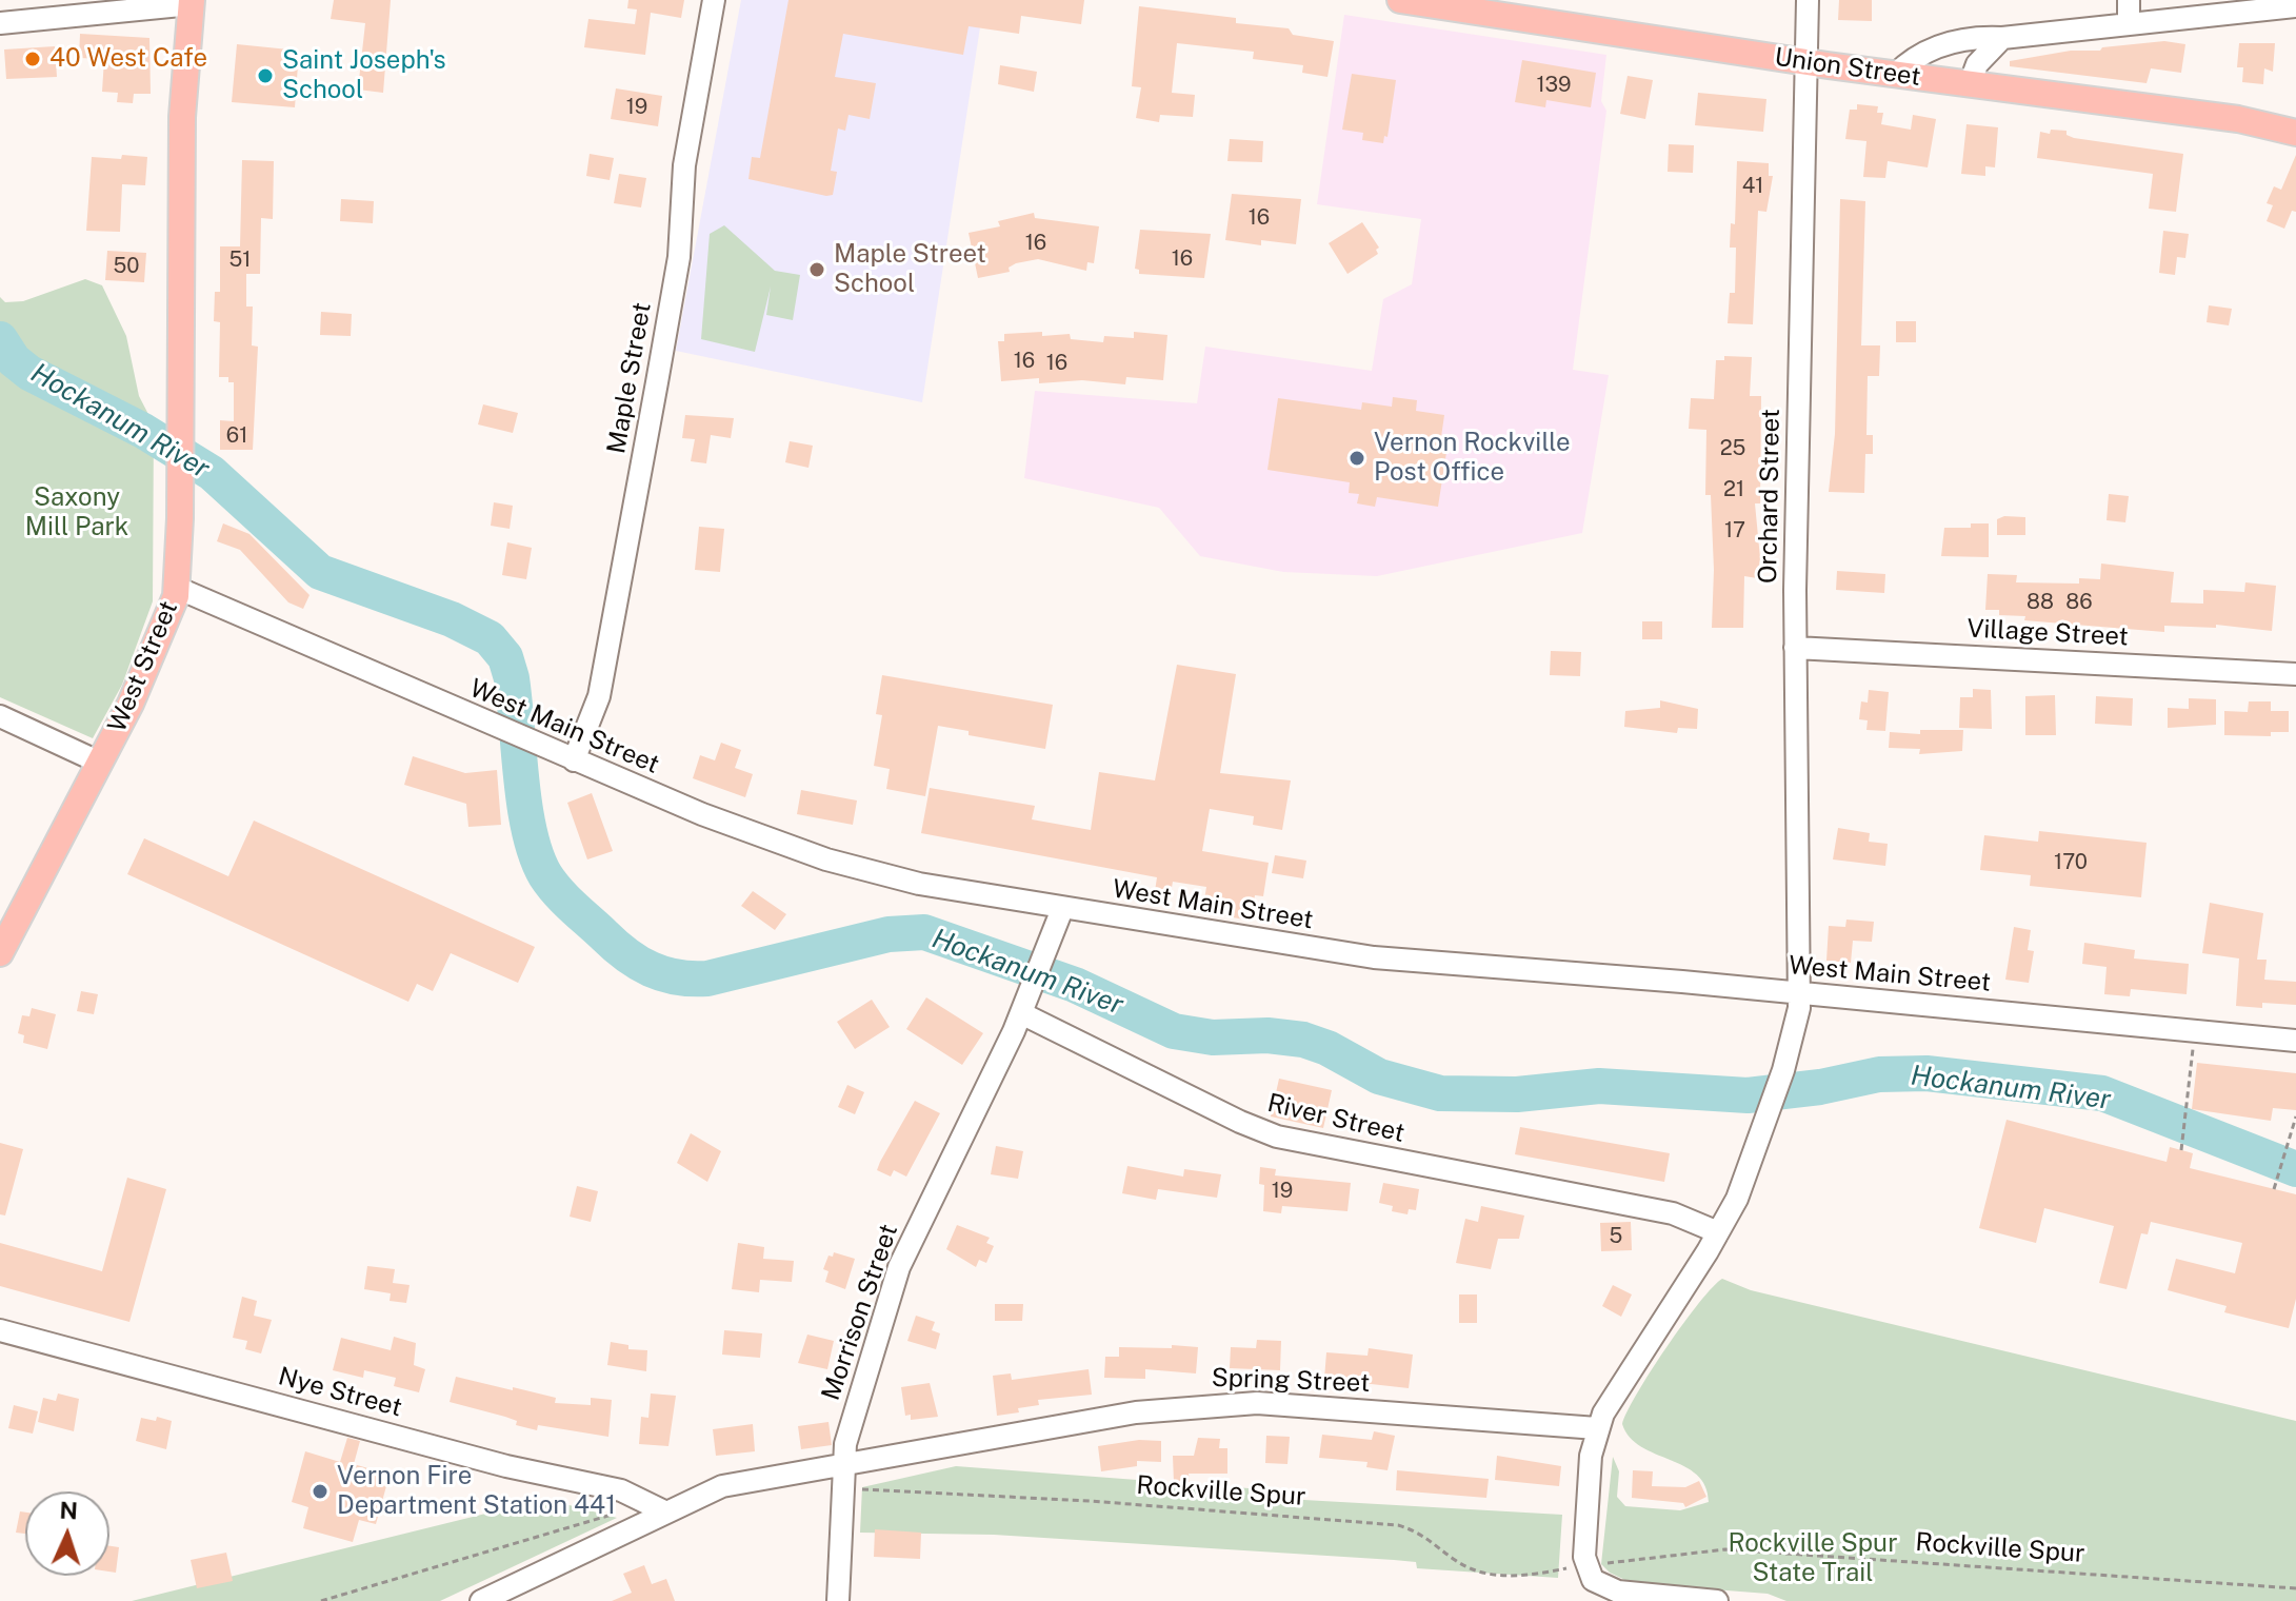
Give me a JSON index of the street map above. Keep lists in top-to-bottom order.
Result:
{
  "streets": {
    "main road": ["Union Street", "West Street"],
    "street": [
      "Maple Street",
      "Orchard Street",
      "Village Street",
      "West Main Street",
      "River Street",
      "Morrison Street",
      "Spring Street",
      "Nye Street"
    ],
    "path": ["Rockville Spur"]
  },
  "crossings": [
    ["Union Street", "Orchard Street"],
    ["Maple Street", "West Main Street"],
    ["Orchard Street", "Village Street"],
    ["Orchard Street", "West Main Street"],
    ["West Street", "West Main Street"],
    ["River Street", "Morrison Street"],
    ["Morrison Street", "Spring Street"],
    ["Spring Street", "Nye Street"]
  ],
  "water": ["Hockanum River"],
  "parks": ["Saxony Mill Park", "Rockville Spur State Trail"],
  "places": [
    "40 West Cafe",
    "Saint Joseph's School",
    "Maple Street School",
    "Vernon Rockville Post Office",
    "Vernon Fire Department Station 441"
  ],
  "house_numbers": [
    "139",
    "19",
    "41",
    "16",
    "16",
    "16",
    "51",
    "50",
    "16",
    "16",
    "61",
    "25",
    "21",
    "17",
    "88",
    "86",
    "170",
    "19",
    "5"
  ],
  "north": "top"
}
